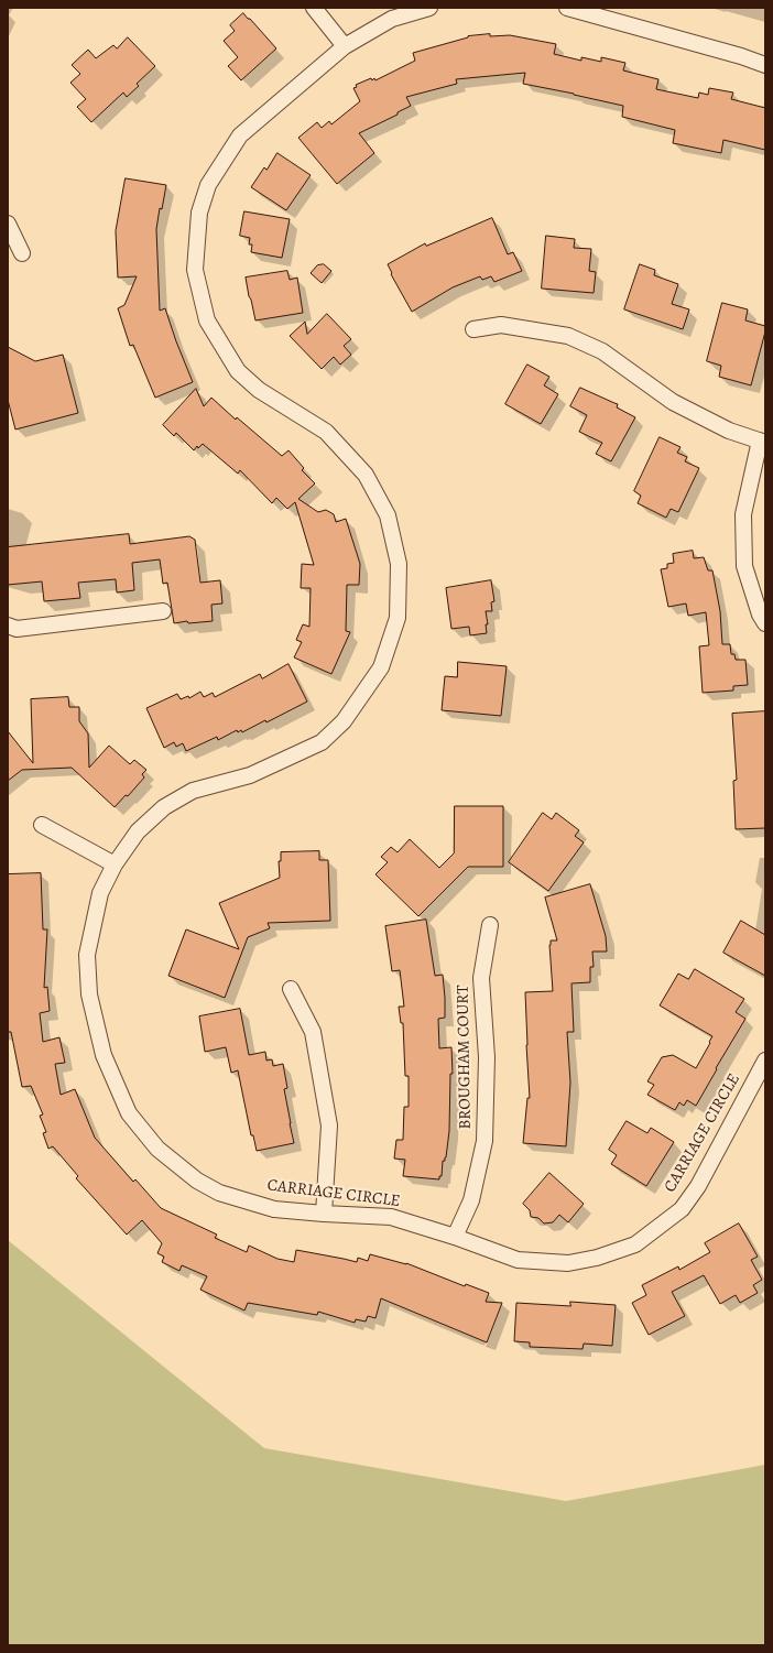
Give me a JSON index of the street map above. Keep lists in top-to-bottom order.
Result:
{
  "streets": {
    "street": ["BROUGHAM COURT", "CARRIAGE CIRCLE"]
  },
  "crossings": [
    ["BROUGHAM COURT", "CARRIAGE CIRCLE"]
  ]
}
